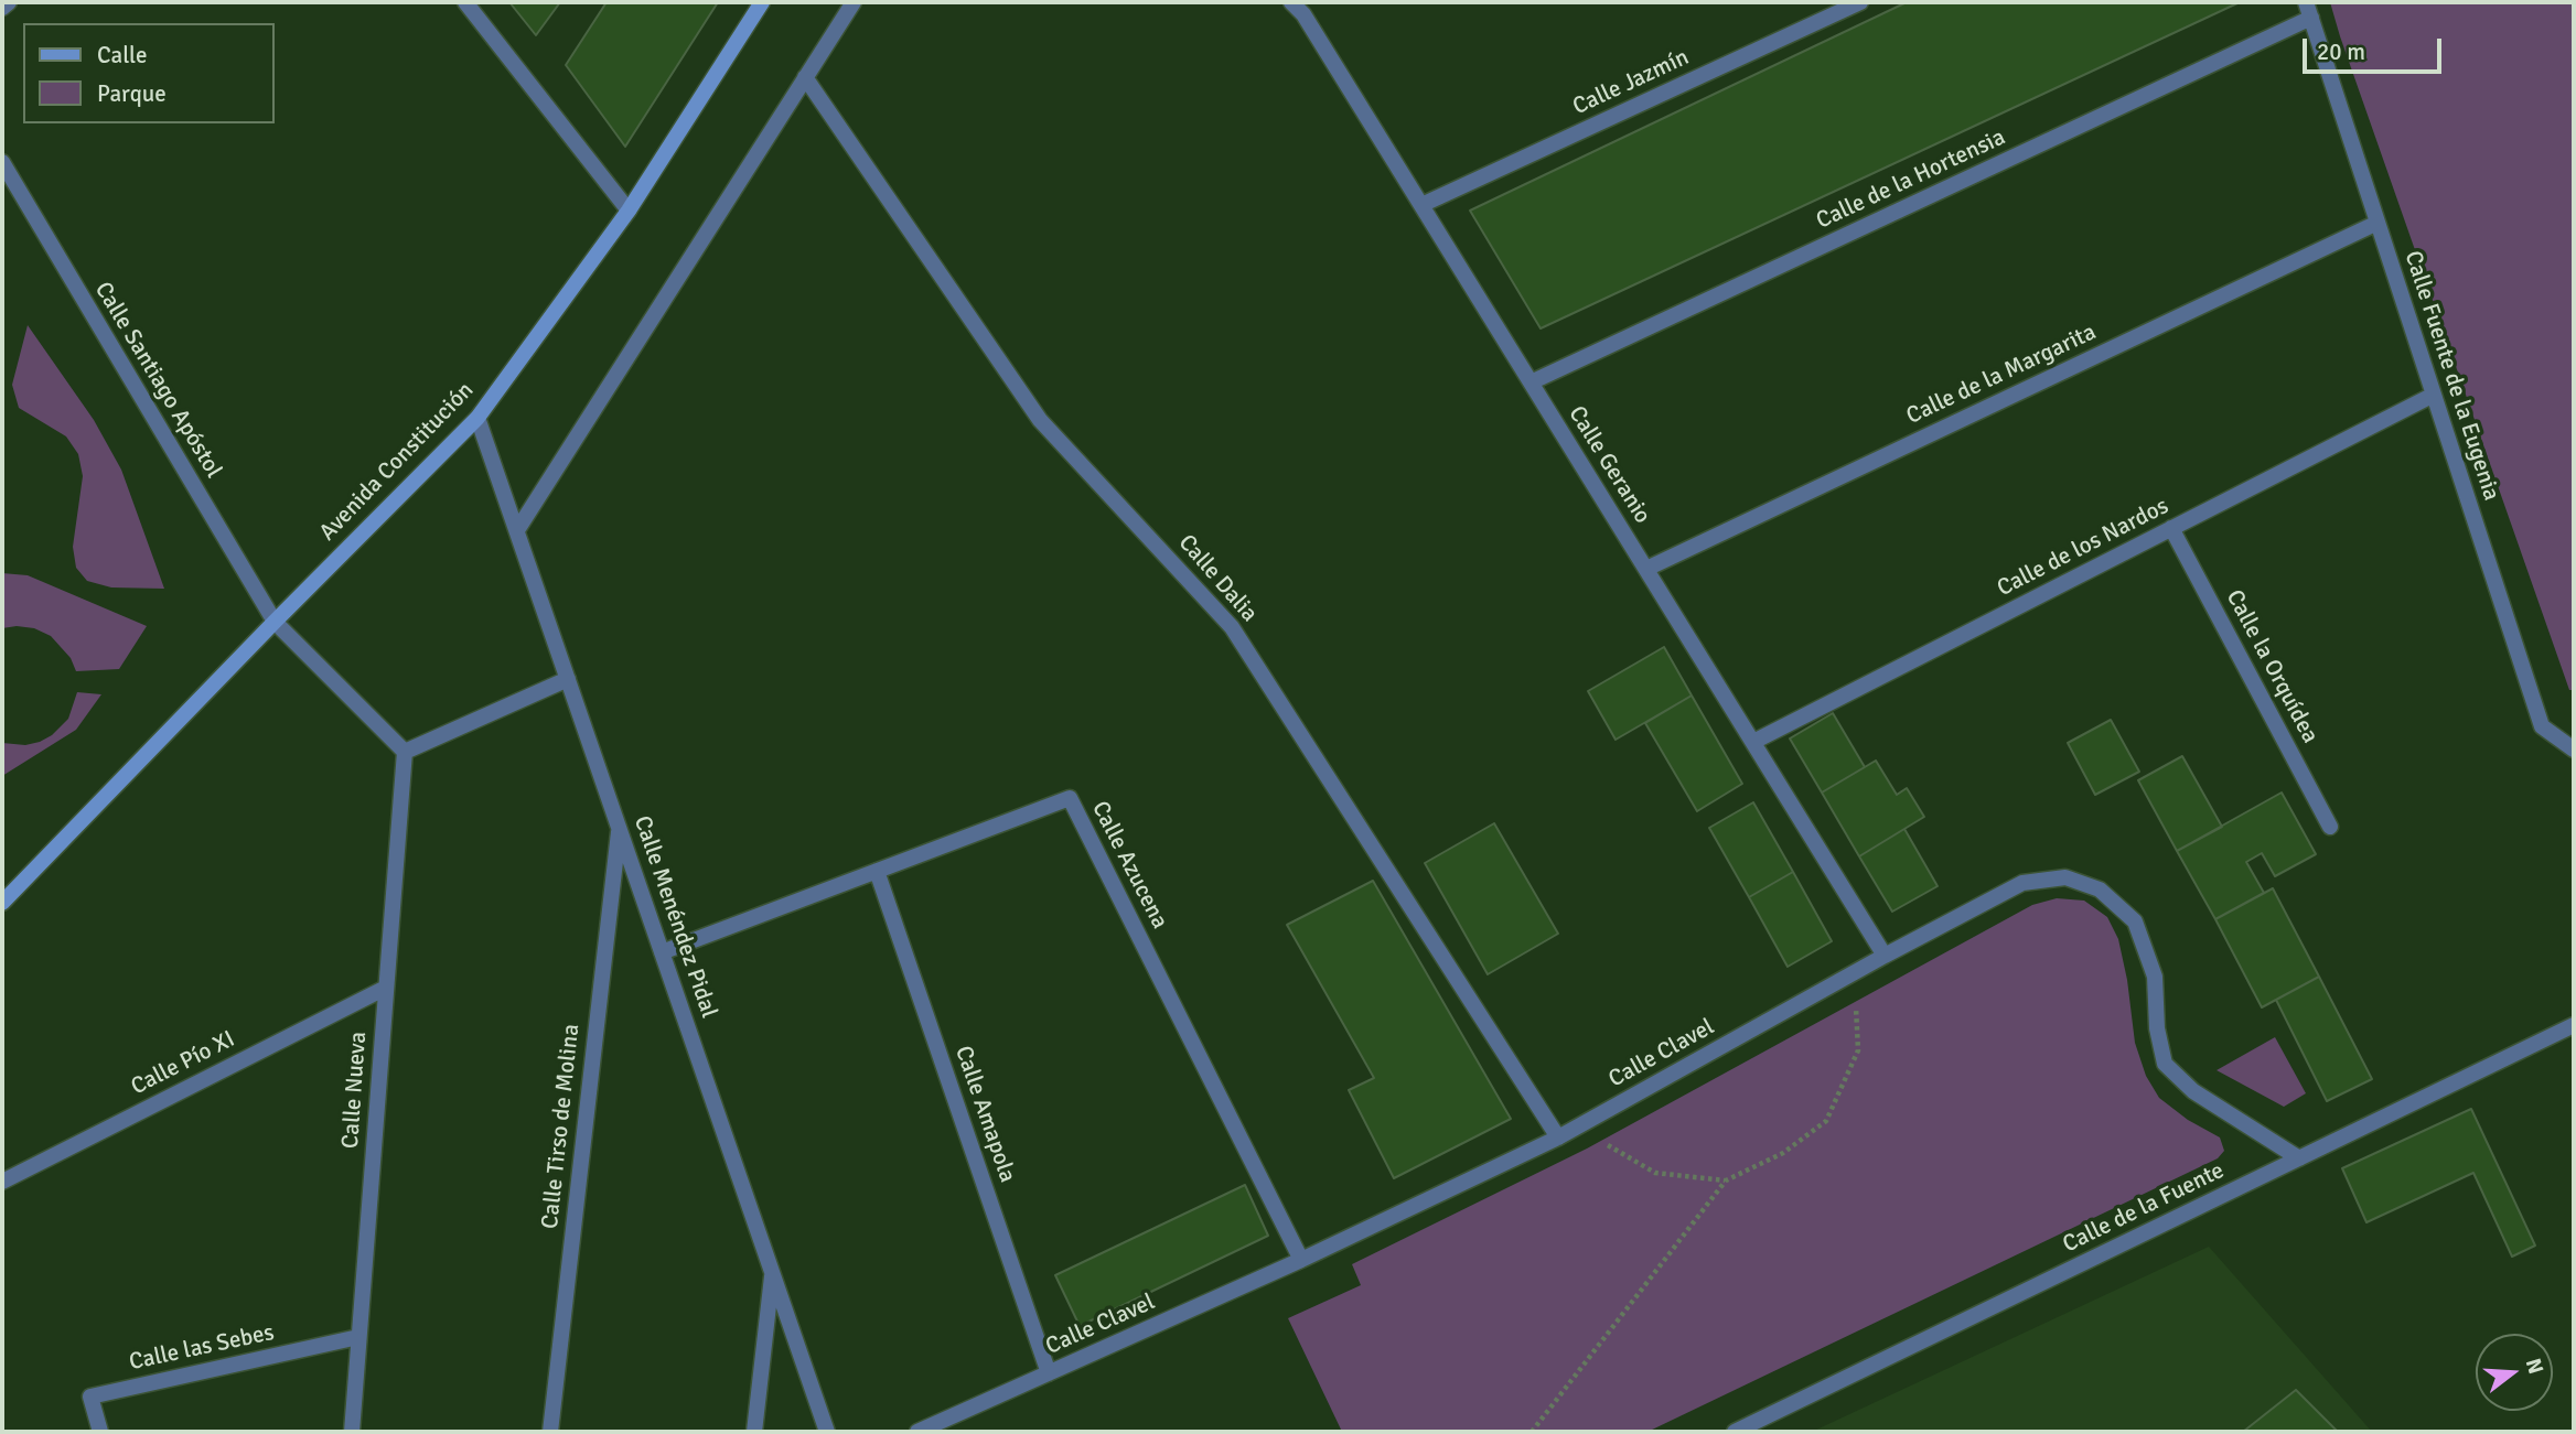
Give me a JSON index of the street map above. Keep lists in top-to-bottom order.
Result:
{
  "streets": {
    "street": [
      "Calle Jazmín",
      "Calle de la Hortensia",
      "Calle de la Margarita",
      "Calle Fuente de la Eugenia",
      "Calle Santiago Apóstol",
      "Avenida Constitución",
      "Calle Geranio",
      "Calle de los Nardos",
      "Calle Dalia",
      "Calle la Orquídea",
      "Calle Azucena",
      "Calle Menéndez Pidal",
      "Calle Clavel",
      "Calle Pío XI",
      "Calle Nueva",
      "Calle Amapola",
      "Calle Tirso de Molina",
      "Calle de la Fuente",
      "Calle las Sebes"
    ]
  },
  "crossings": [
    ["Calle Jazmín", "Calle Geranio"],
    ["Calle de la Hortensia", "Calle Fuente de la Eugenia"],
    ["Calle de la Hortensia", "Calle Geranio"],
    ["Calle de la Margarita", "Calle Fuente de la Eugenia"],
    ["Calle de la Margarita", "Calle Geranio"],
    ["Calle Fuente de la Eugenia", "Calle de los Nardos"],
    ["Calle Santiago Apóstol", "Avenida Constitución"],
    ["Avenida Constitución", "Calle Menéndez Pidal"],
    ["Calle Geranio", "Calle de los Nardos"],
    ["Calle Geranio", "Calle Clavel"],
    ["Calle de los Nardos", "Calle la Orquídea"],
    ["Calle Dalia", "Calle Clavel"],
    ["Calle Azucena", "Calle Menéndez Pidal"],
    ["Calle Azucena", "Calle Clavel"],
    ["Calle Azucena", "Calle Amapola"],
    ["Calle Menéndez Pidal", "Calle Tirso de Molina"],
    ["Calle Clavel", "Calle Amapola"],
    ["Calle Clavel", "Calle de la Fuente"],
    ["Calle Pío XI", "Calle Nueva"],
    ["Calle Nueva", "Calle las Sebes"]
  ],
  "legend": ["Calle", "Parque"],
  "scale_bar": "20 m",
  "north": "right"
}
